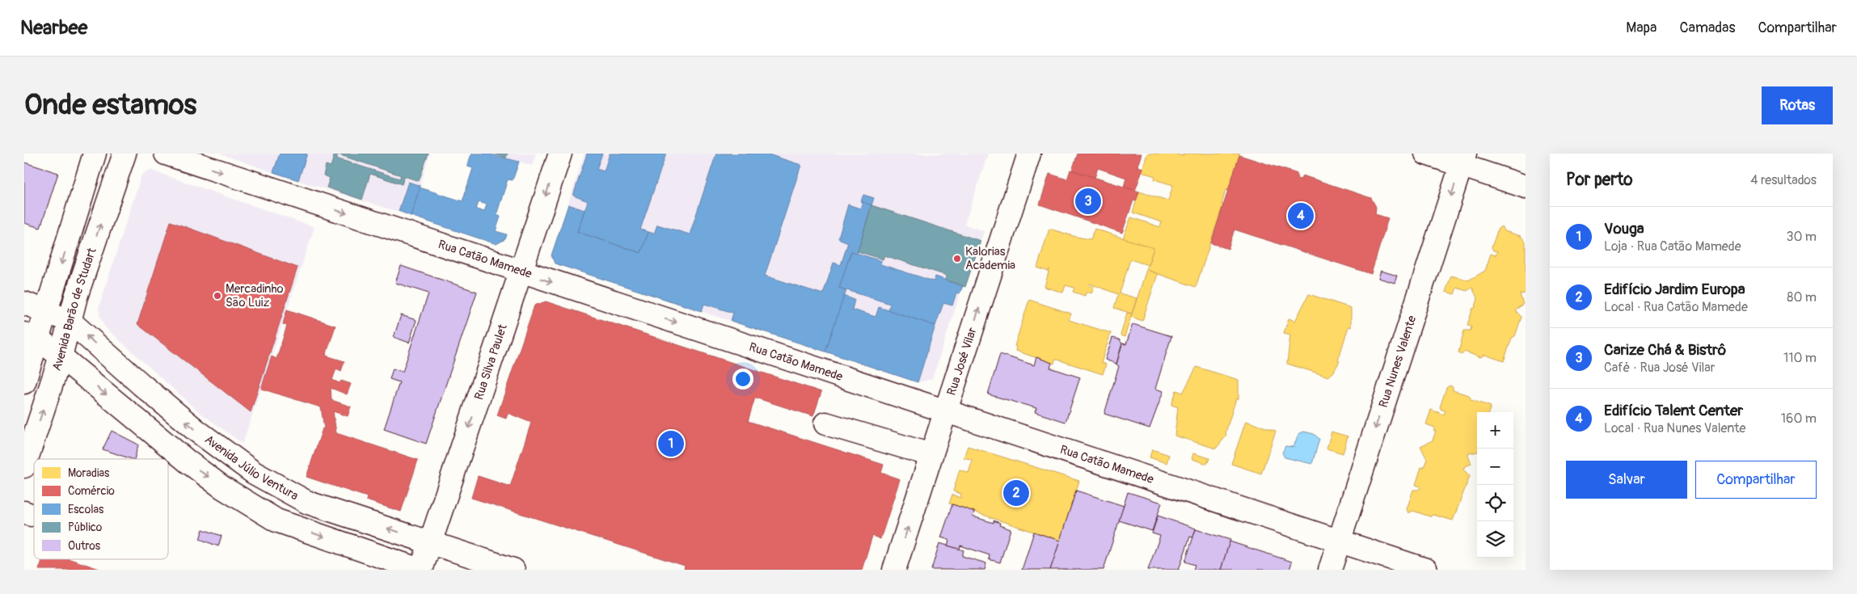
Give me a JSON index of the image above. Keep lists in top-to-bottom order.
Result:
{
  "streets": {
    "street": [
      "Rua Catão Mamede",
      "Avenida Barão de Studart",
      "Rua Silva Paulet",
      "Rua Nunes Valente",
      "Rua José Vilar",
      "Avenida Júlio Ventura"
    ]
  },
  "crossings": [
    ["Rua Catão Mamede", "Rua Silva Paulet"],
    ["Rua Catão Mamede", "Rua Nunes Valente"],
    ["Rua Catão Mamede", "Rua José Vilar"],
    ["Avenida Barão de Studart", "Avenida Júlio Ventura"],
    ["Rua Silva Paulet", "Avenida Júlio Ventura"]
  ],
  "one_way": [
    "Rua Catão Mamede",
    "Rua Silva Paulet",
    "Rua Nunes Valente",
    "Rua José Vilar"
  ],
  "places": ["Kalorias Academia", "Mercadinho São Luiz"],
  "legend": [
    "Moradias",
    "Comércio",
    "Escolas",
    "Público",
    "Outros"
  ],
  "page": {
    "header": "Nearbee",
    "nav": ["Mapa", "Camadas", "Compartilhar"],
    "buttons": [
      "Rotas",
      ["Salvar", "Compartilhar"]
    ],
    "title": "Onde estamos",
    "heading": ["Por perto", "4 resultados"],
    "pins": [
      "3",
      "4",
      "1",
      "2"
    ],
    "list": [
      {
        "mark": "1",
        "name": "Vouga",
        "note": "Loja · Rua Catão Mamede",
        "value": "30 m"
      },
      {
        "mark": "2",
        "name": "Edifício Jardim Europa",
        "note": "Local · Rua Catão Mamede",
        "value": "80 m"
      },
      {
        "mark": "3",
        "name": "Carize Chá & Bistrô",
        "note": "Café · Rua José Vilar",
        "value": "110 m"
      },
      {
        "mark": "4",
        "name": "Edifício Talent Center",
        "note": "Local · Rua Nunes Valente",
        "value": "160 m"
      }
    ],
    "map_buttons": ["+", "−"]
  }
}
